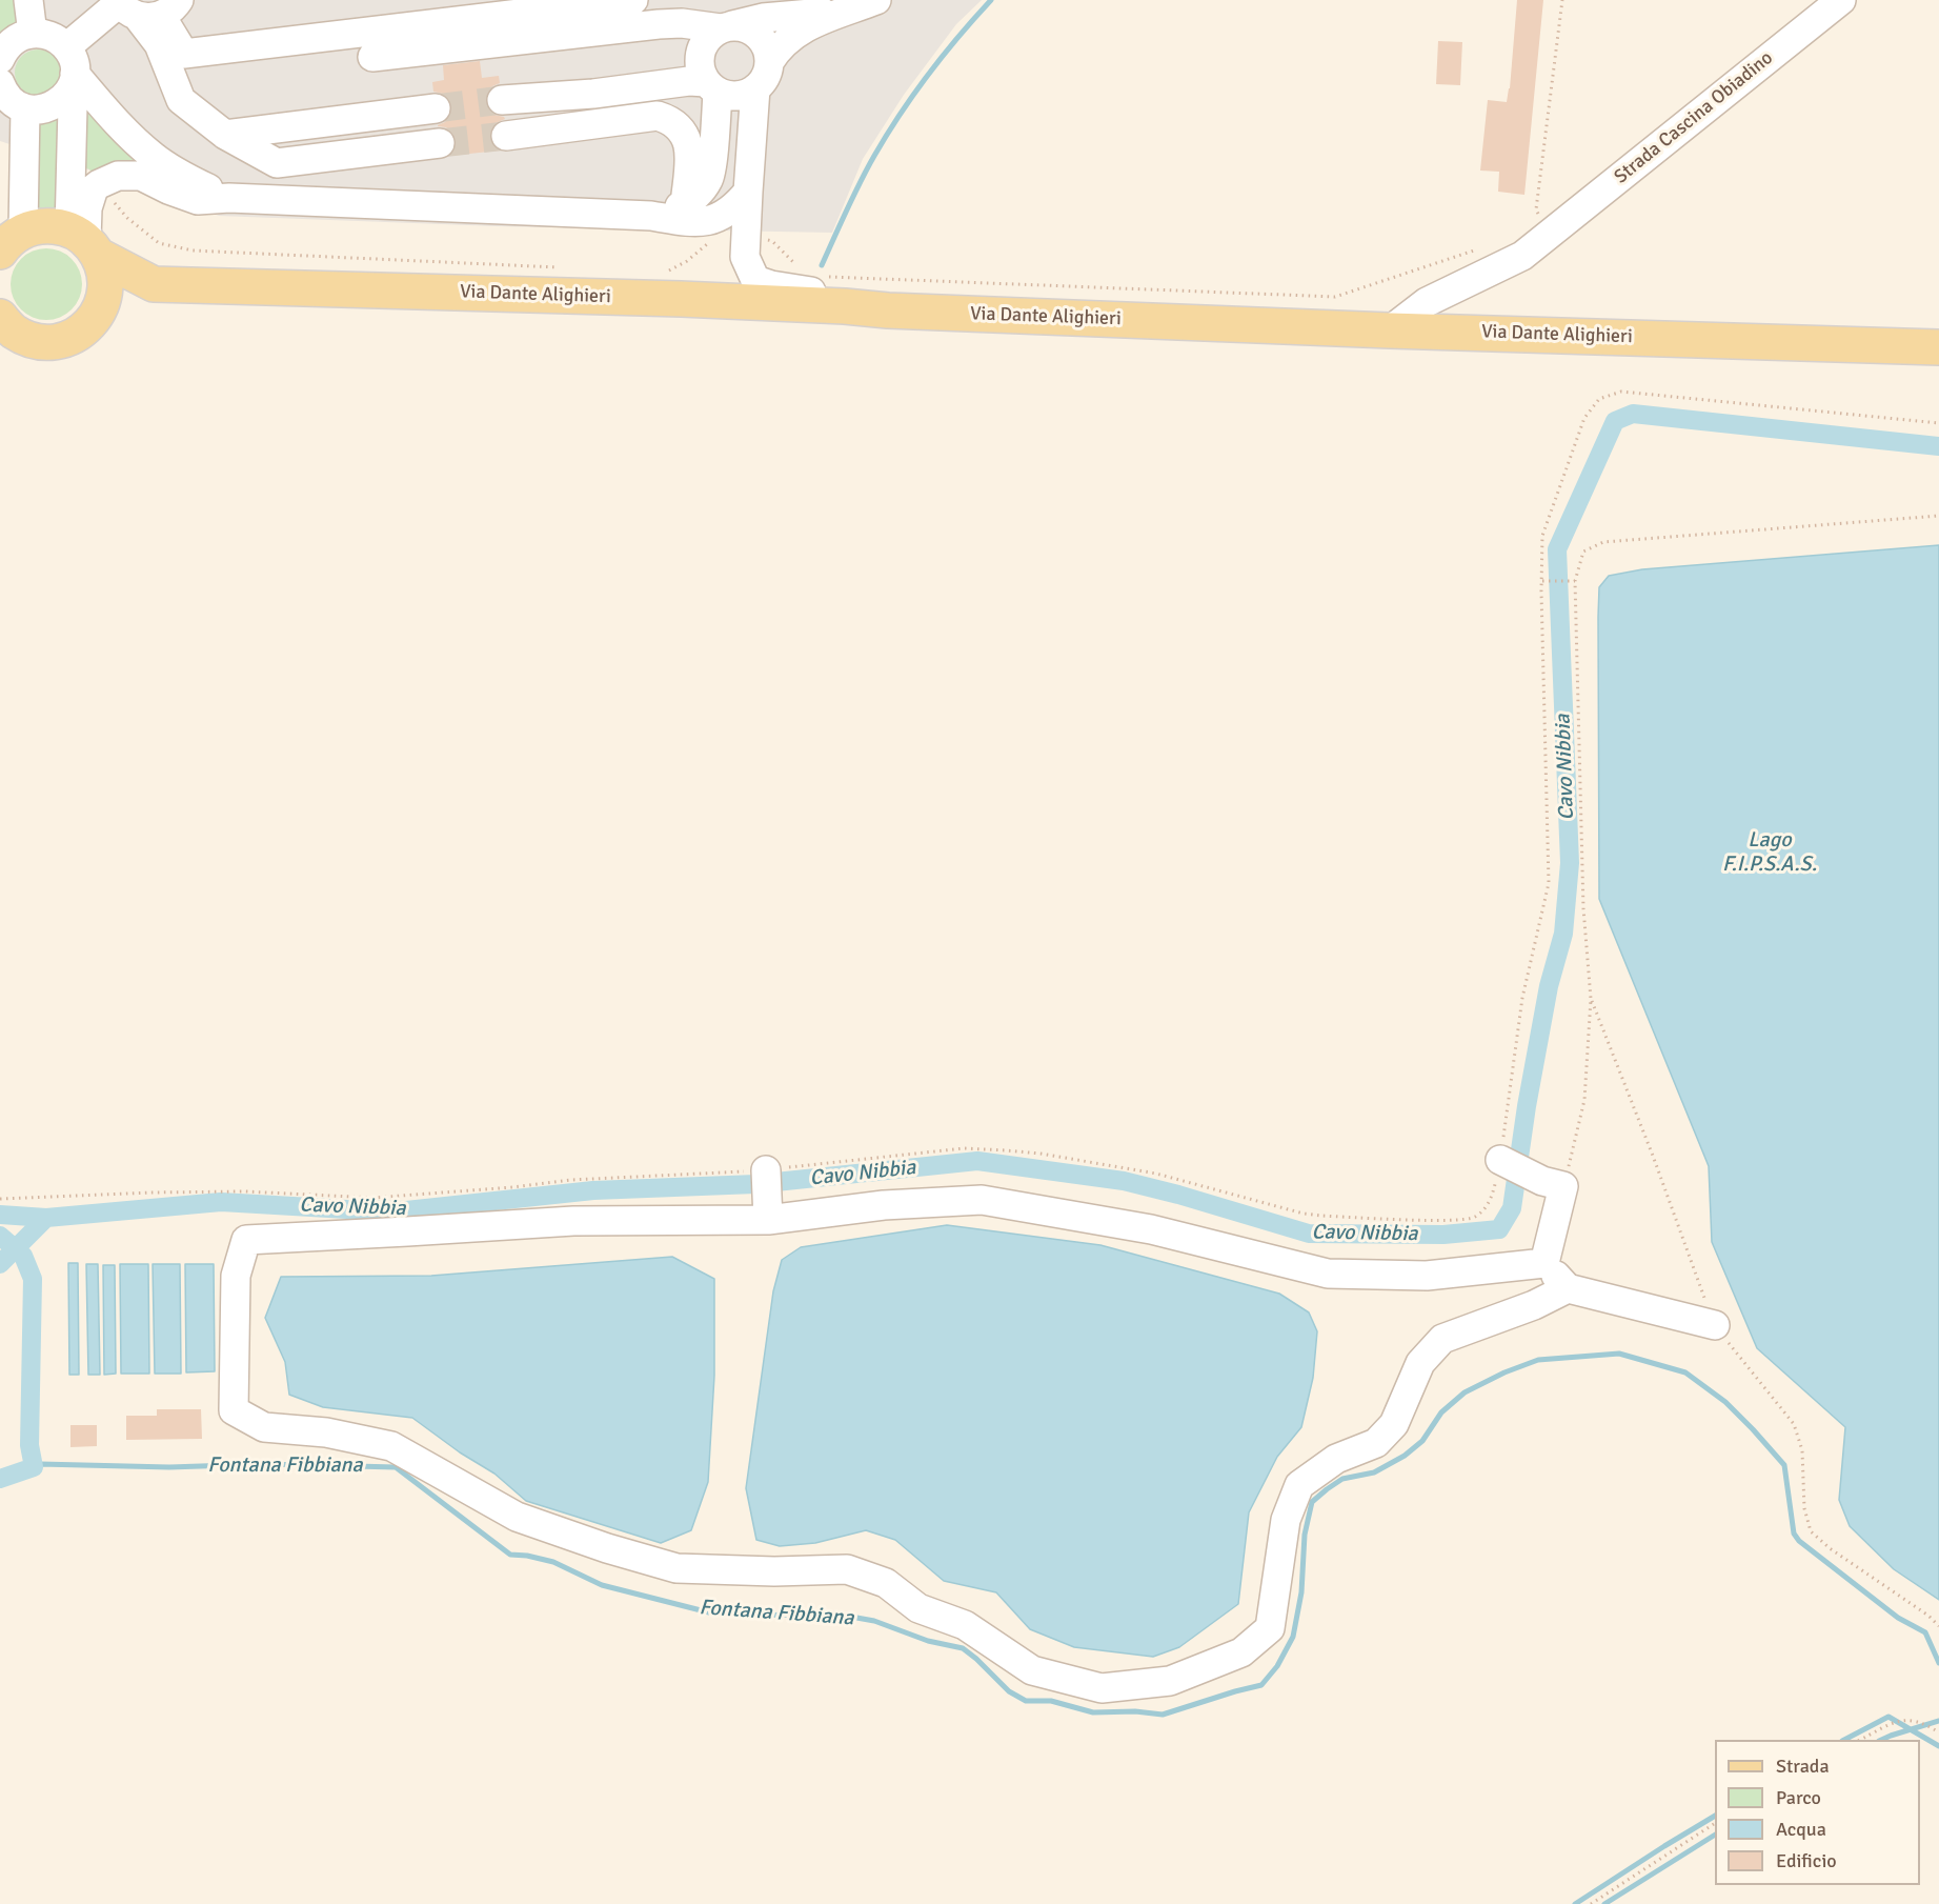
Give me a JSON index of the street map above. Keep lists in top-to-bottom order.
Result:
{
  "streets": {
    "main road": ["Via Dante Alighieri"],
    "street": ["Strada Cascina Obiadino"]
  },
  "crossings": [
    ["Strada Cascina Obiadino", "Via Dante Alighieri"]
  ],
  "water": ["Cavo Nibbia", "Lago F.I.P.S.A.S.", "Fontana Fibbiana"],
  "legend": [
    "Strada",
    "Parco",
    "Acqua",
    "Edificio"
  ]
}
